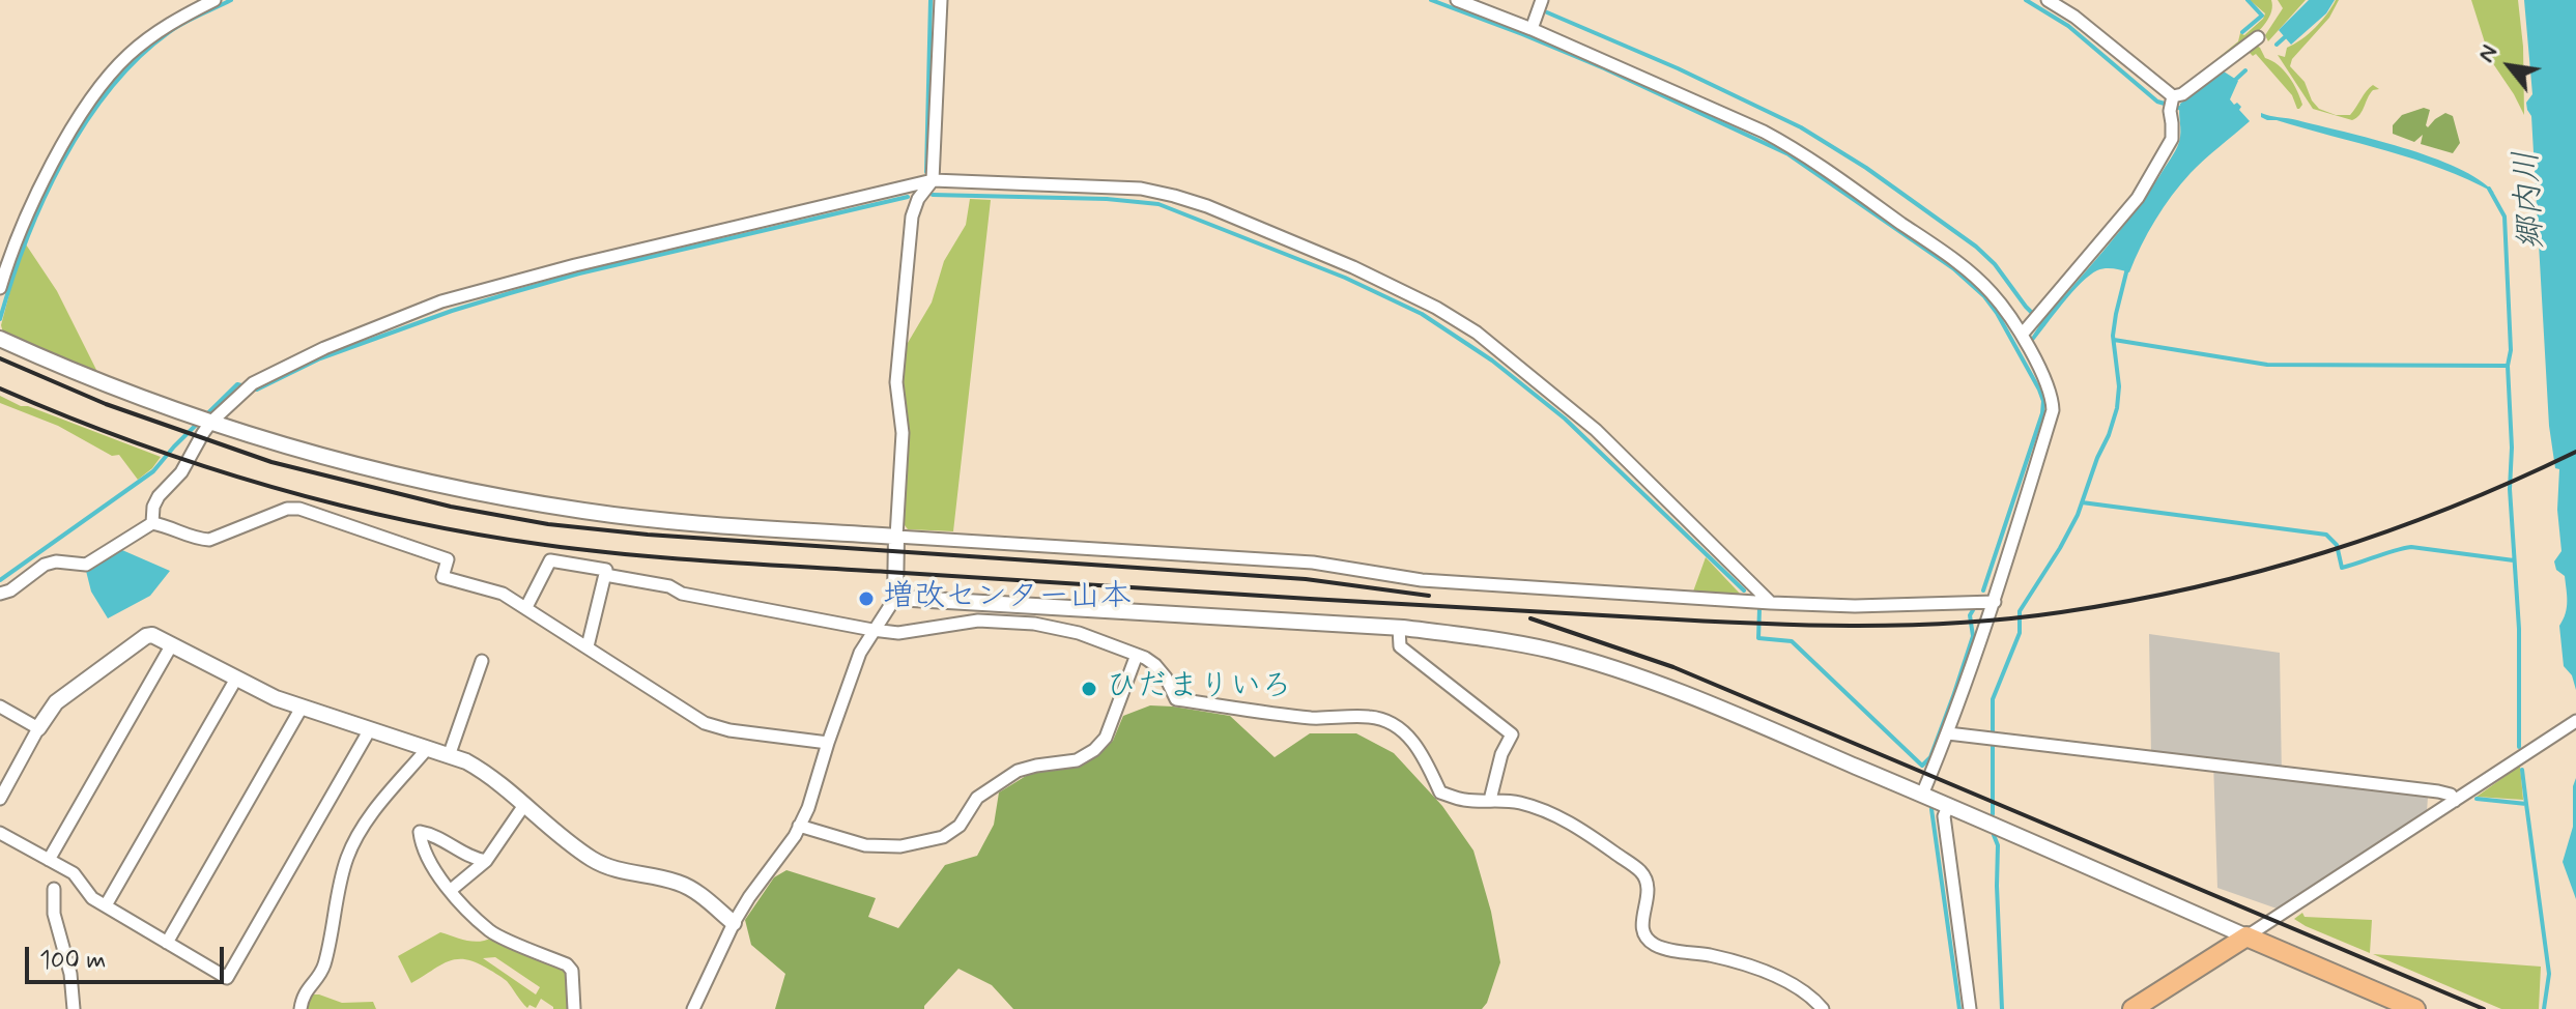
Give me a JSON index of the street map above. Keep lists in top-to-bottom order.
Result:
{
  "water": ["郷内川"],
  "places": ["増改センター山本", "ひだまりいろ"],
  "scale_bar": "100 m",
  "north": "top left"
}
